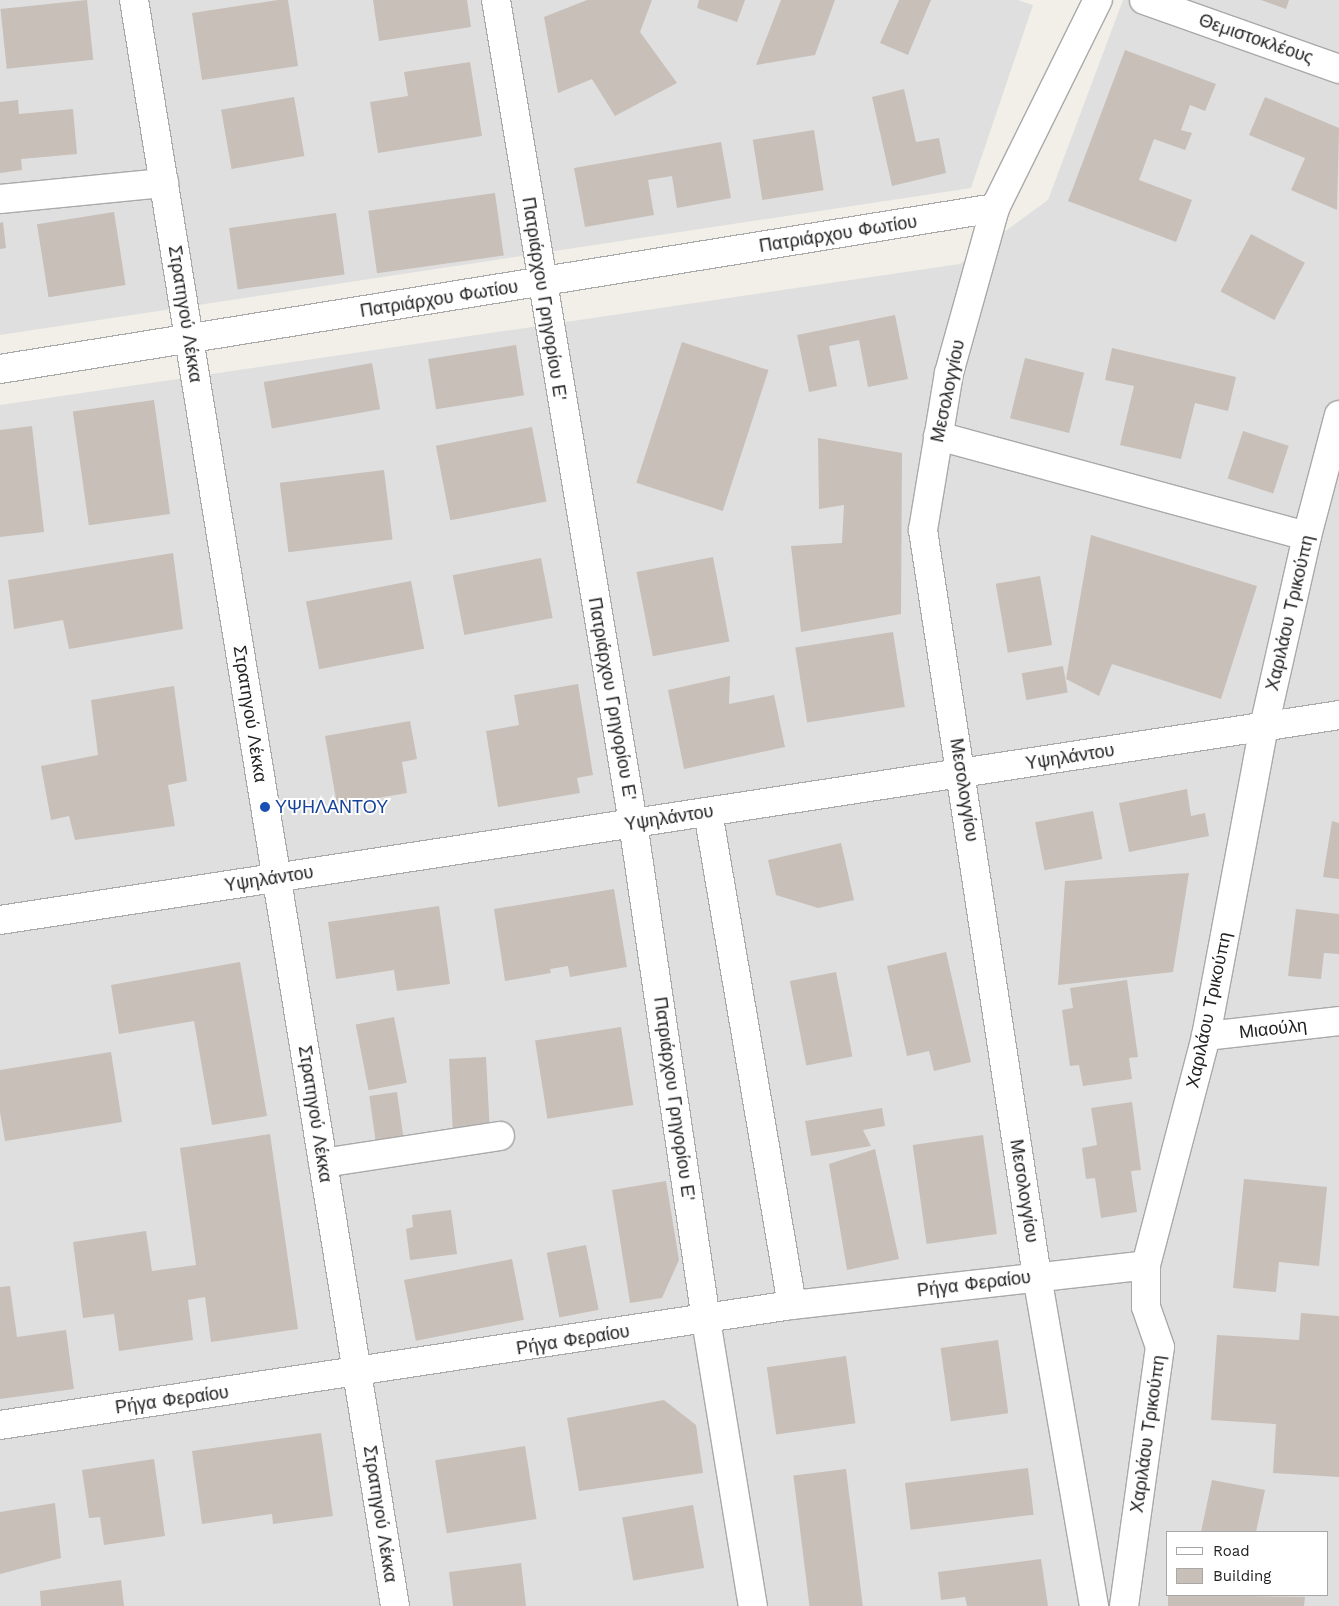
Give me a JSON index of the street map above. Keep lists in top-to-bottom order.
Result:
{
  "streets": {
    "street": [
      "Θεμιστοκλέους",
      "Πατριάρχου Φωτίου",
      "Πατριάρχου Γρηγορίου Ε'",
      "Στρατηγού Λέκκα",
      "Μεσολογγίου",
      "Χαριλάου Τρικούπη",
      "Υψηλάντου",
      "Μιαούλη",
      "Ρήγα Φεραίου"
    ]
  },
  "crossings": [
    ["Πατριάρχου Φωτίου", "Πατριάρχου Γρηγορίου Ε'"],
    ["Πατριάρχου Φωτίου", "Στρατηγού Λέκκα"],
    ["Πατριάρχου Φωτίου", "Μεσολογγίου"],
    ["Πατριάρχου Γρηγορίου Ε'", "Υψηλάντου"],
    ["Πατριάρχου Γρηγορίου Ε'", "Ρήγα Φεραίου"],
    ["Στρατηγού Λέκκα", "Υψηλάντου"],
    ["Στρατηγού Λέκκα", "Ρήγα Φεραίου"],
    ["Μεσολογγίου", "Υψηλάντου"],
    ["Μεσολογγίου", "Ρήγα Φεραίου"],
    ["Χαριλάου Τρικούπη", "Υψηλάντου"],
    ["Χαριλάου Τρικούπη", "Μιαούλη"],
    ["Χαριλάου Τρικούπη", "Ρήγα Φεραίου"]
  ],
  "places": ["ΥΨΗΛΑΝΤΟΥ"],
  "legend": ["Road", "Building"]
}
